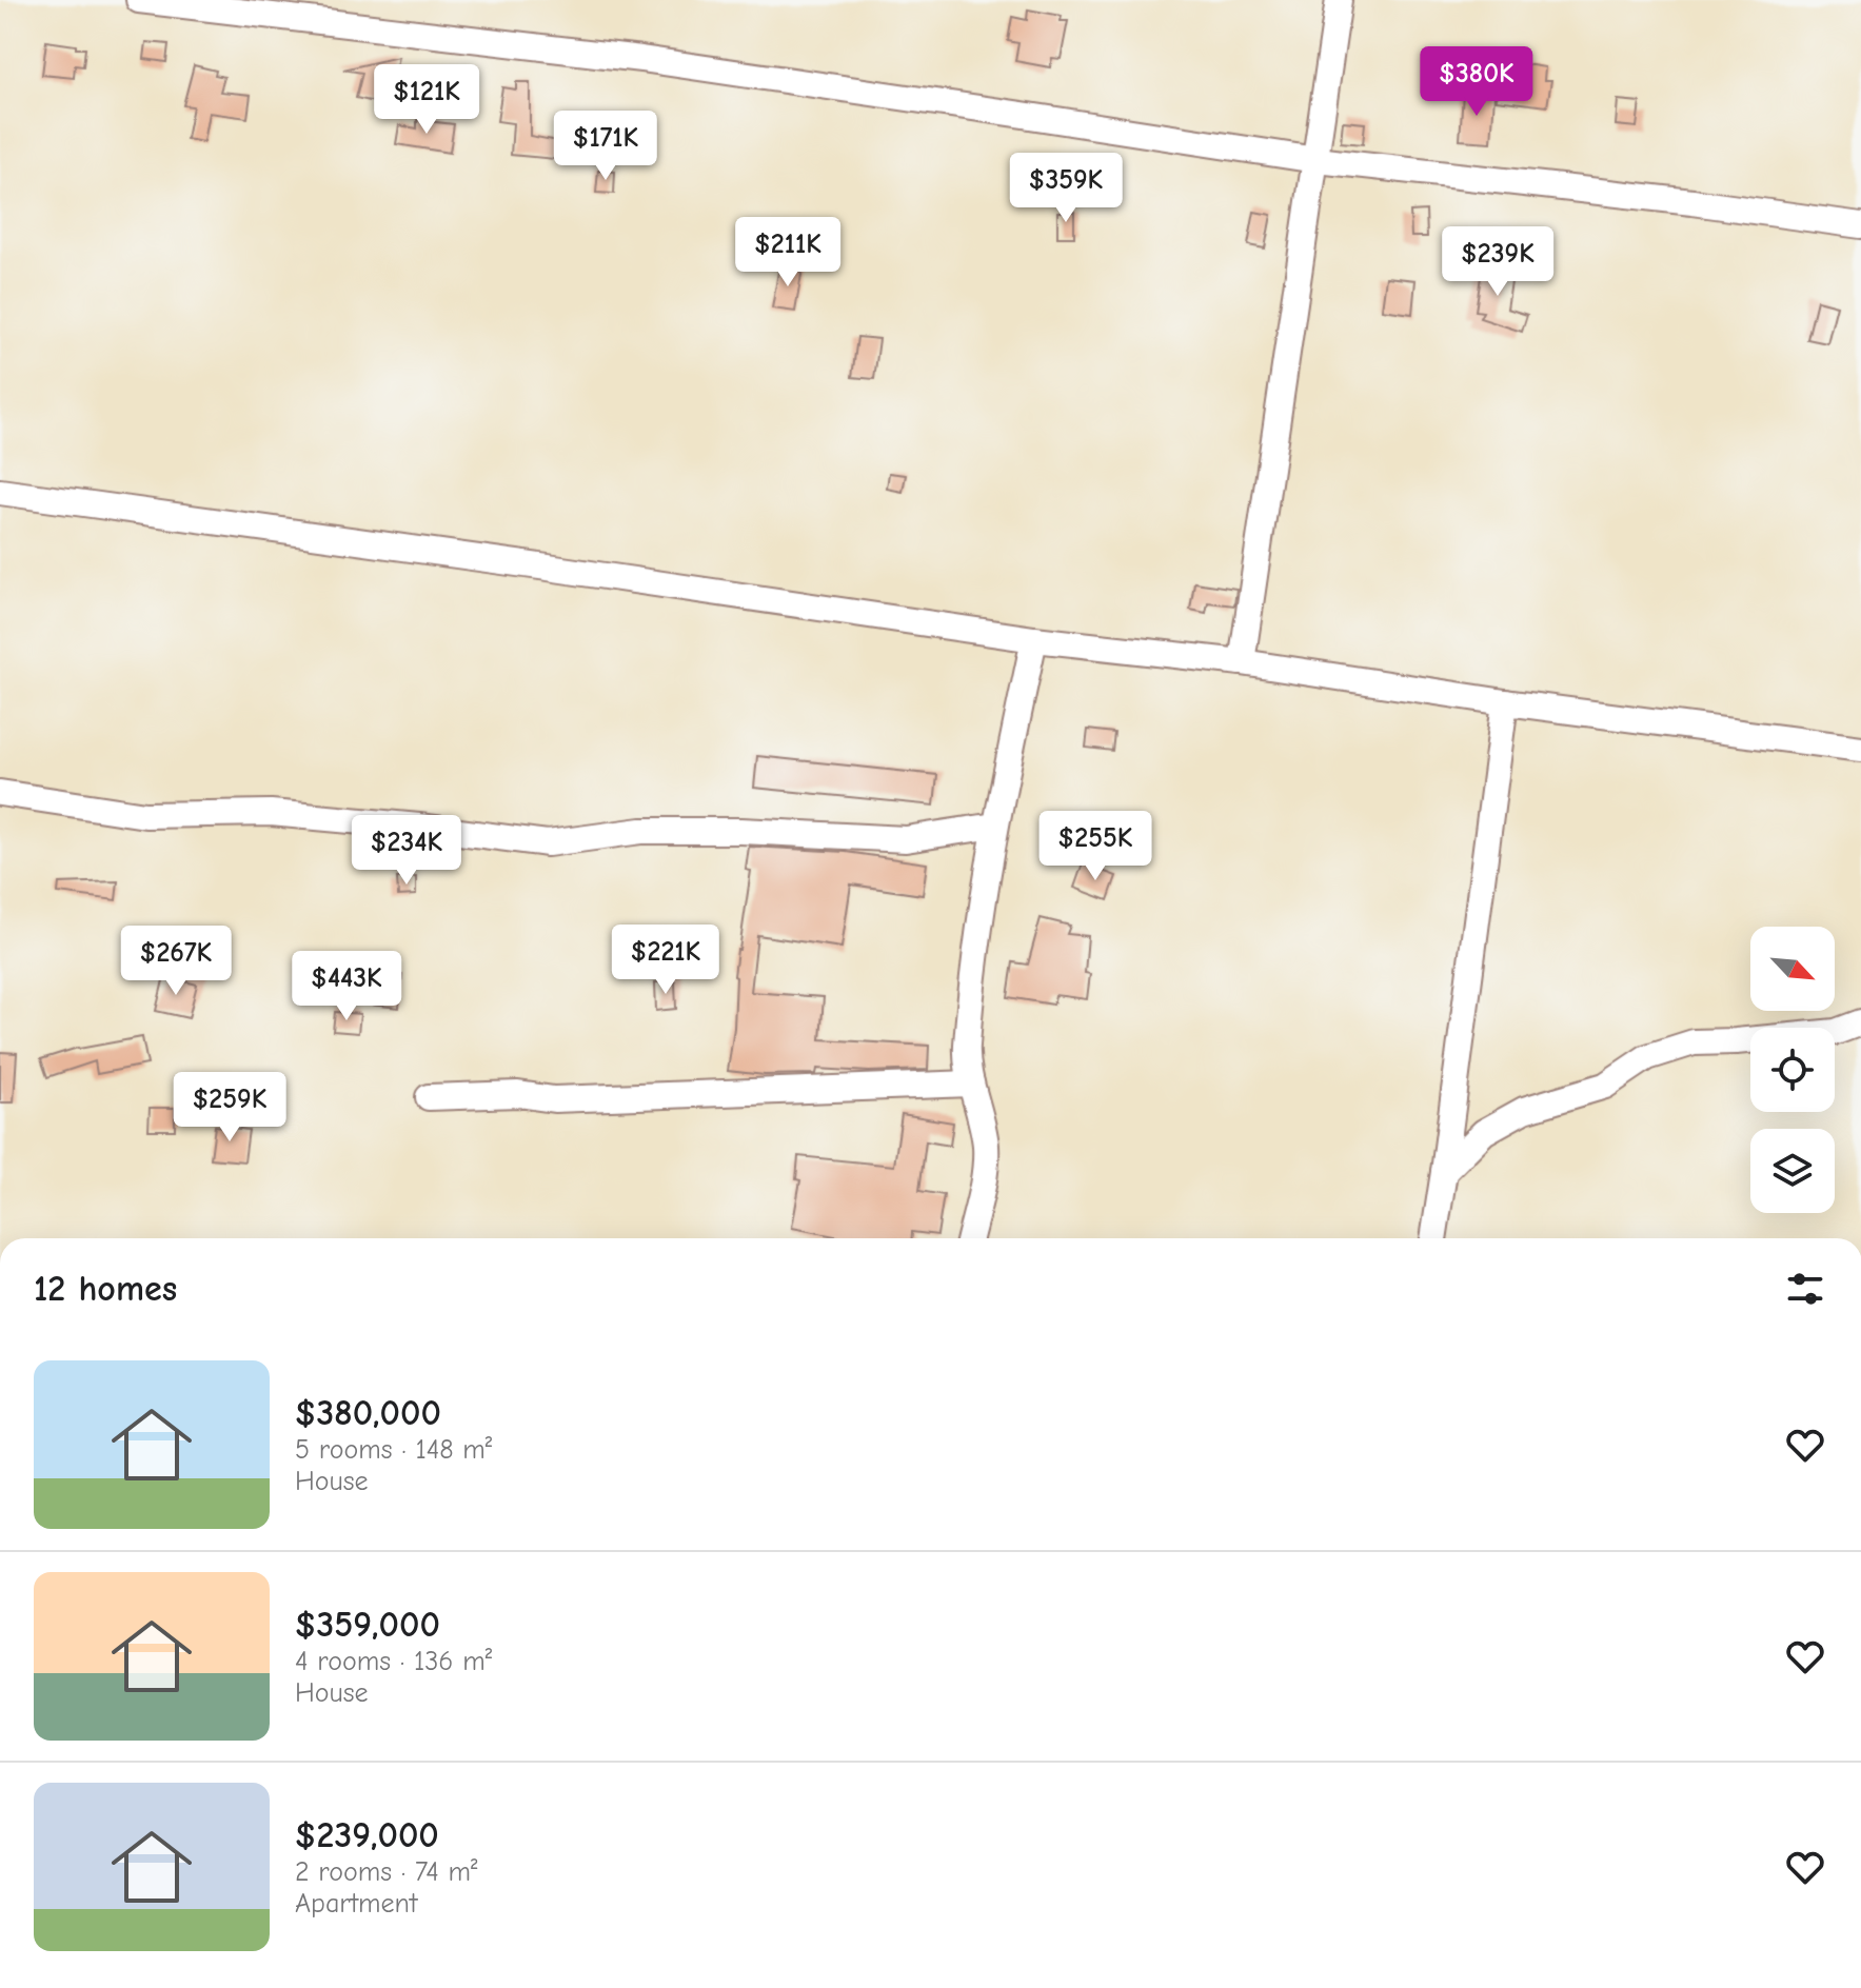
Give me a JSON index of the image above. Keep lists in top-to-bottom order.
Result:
{
  "north": "bottom right",
  "page": {
    "price": [
      "$380K",
      "$121K",
      "$171K",
      "$359K",
      "$211K",
      "$239K",
      "$255K",
      "$234K",
      "$221K",
      "$267K",
      "$443K",
      "$259K"
    ],
    "heading": "12 homes",
    "list": [
      {
        "name": "$380,000",
        "note": "5 rooms · 148 m² · House"
      },
      {
        "name": "$359,000",
        "note": "4 rooms · 136 m² · House"
      },
      {
        "name": "$239,000",
        "note": "2 rooms · 74 m² · Apartment"
      }
    ]
  }
}
